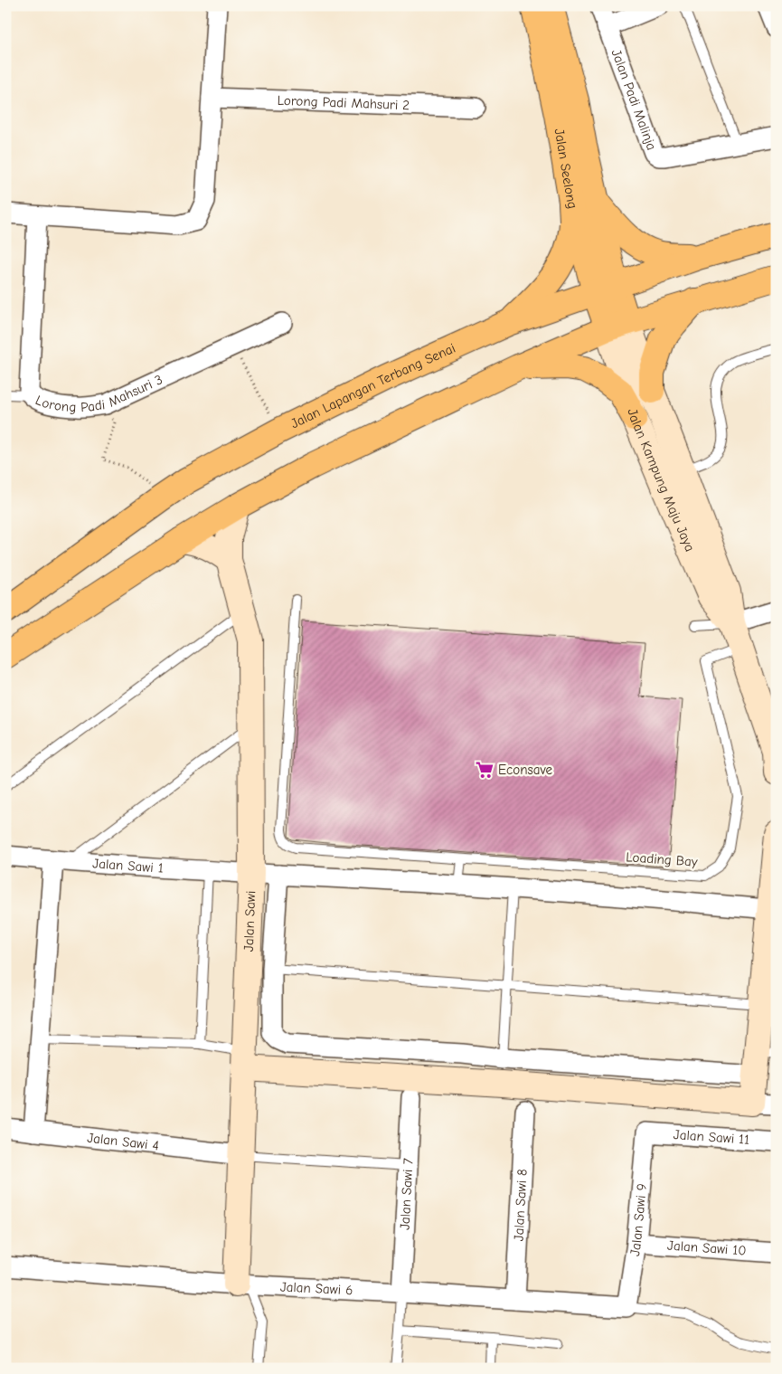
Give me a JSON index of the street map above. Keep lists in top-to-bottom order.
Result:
{
  "streets": {
    "main road": ["Jalan Seelong", "Jalan Lapangan Terbang Senai"],
    "street": [
      "Jalan Padi Malinja",
      "Lorong Padi Mahsuri 2",
      "Lorong Padi Mahsuri 3",
      "Jalan Kampung Maju Jaya",
      "Jalan Sawi 1",
      "Jalan Sawi",
      "Jalan Sawi 11",
      "Jalan Sawi 4",
      "Jalan Sawi 7",
      "Jalan Sawi 8",
      "Jalan Sawi 9",
      "Jalan Sawi 10",
      "Jalan Sawi 6"
    ],
    "lane": ["Loading Bay"]
  },
  "crossings": [
    ["Jalan Seelong", "Jalan Lapangan Terbang Senai"],
    ["Jalan Seelong", "Jalan Kampung Maju Jaya"],
    ["Jalan Kampung Maju Jaya", "Loading Bay"],
    ["Jalan Sawi 1", "Jalan Sawi"],
    ["Jalan Sawi", "Jalan Sawi 4"],
    ["Jalan Sawi", "Jalan Sawi 6"],
    ["Jalan Sawi 11", "Jalan Sawi 9"],
    ["Jalan Sawi 7", "Jalan Sawi 6"],
    ["Jalan Sawi 8", "Jalan Sawi 6"],
    ["Jalan Sawi 9", "Jalan Sawi 10"],
    ["Jalan Sawi 9", "Jalan Sawi 6"]
  ],
  "places": {
    "supermarket": ["Econsave"]
  }
}
